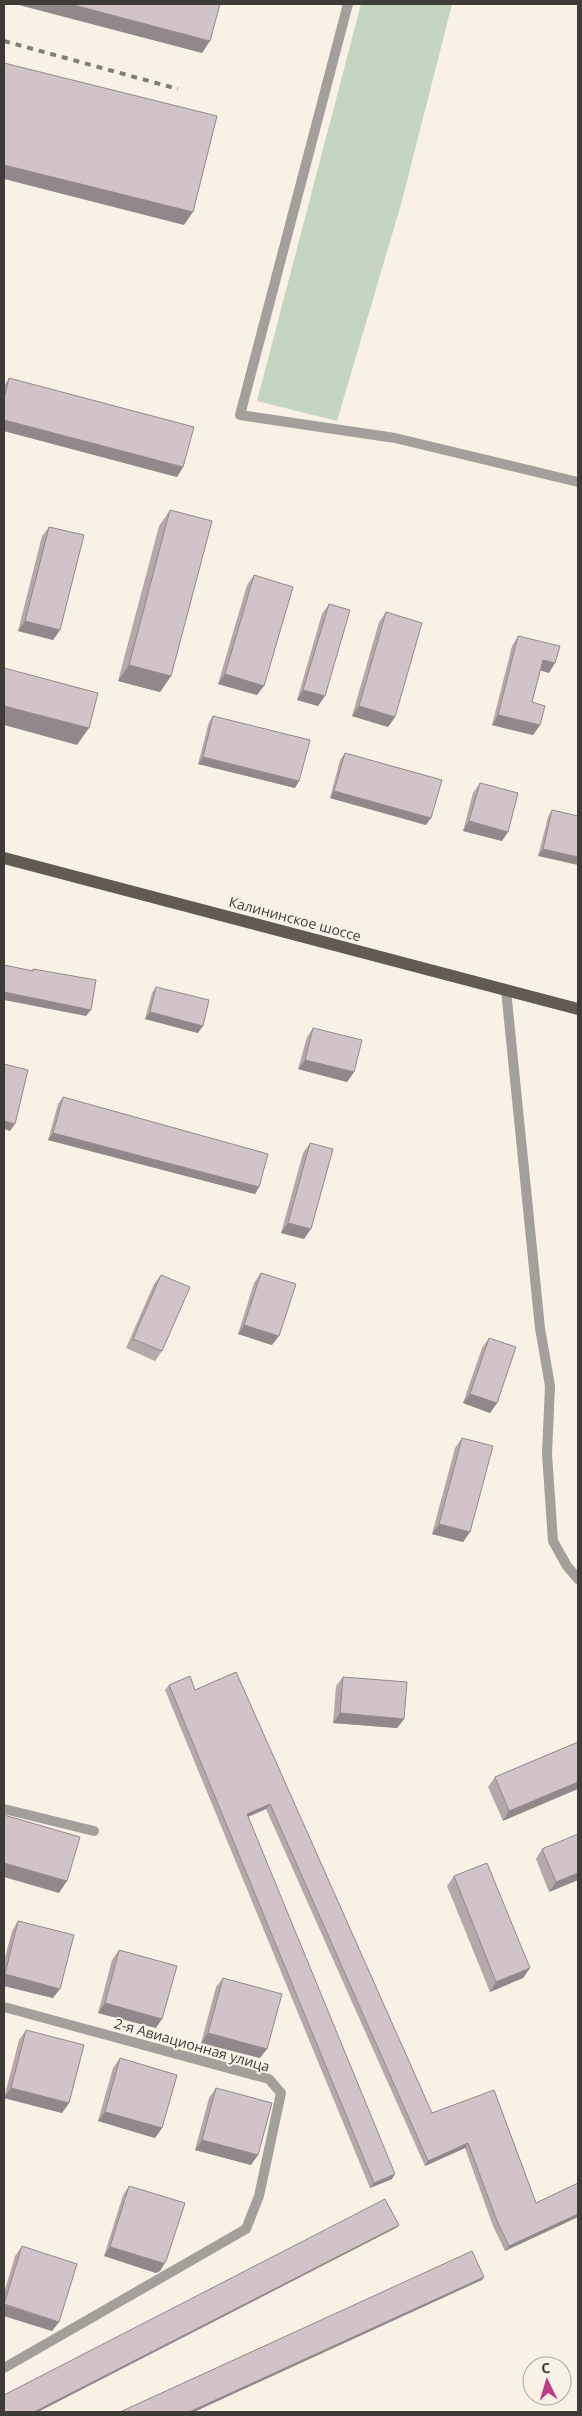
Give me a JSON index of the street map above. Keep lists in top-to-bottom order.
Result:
{
  "streets": {
    "main road": ["Калининское шоссе"],
    "street": ["2-я Авиационная улица"]
  },
  "north": "top"
}
